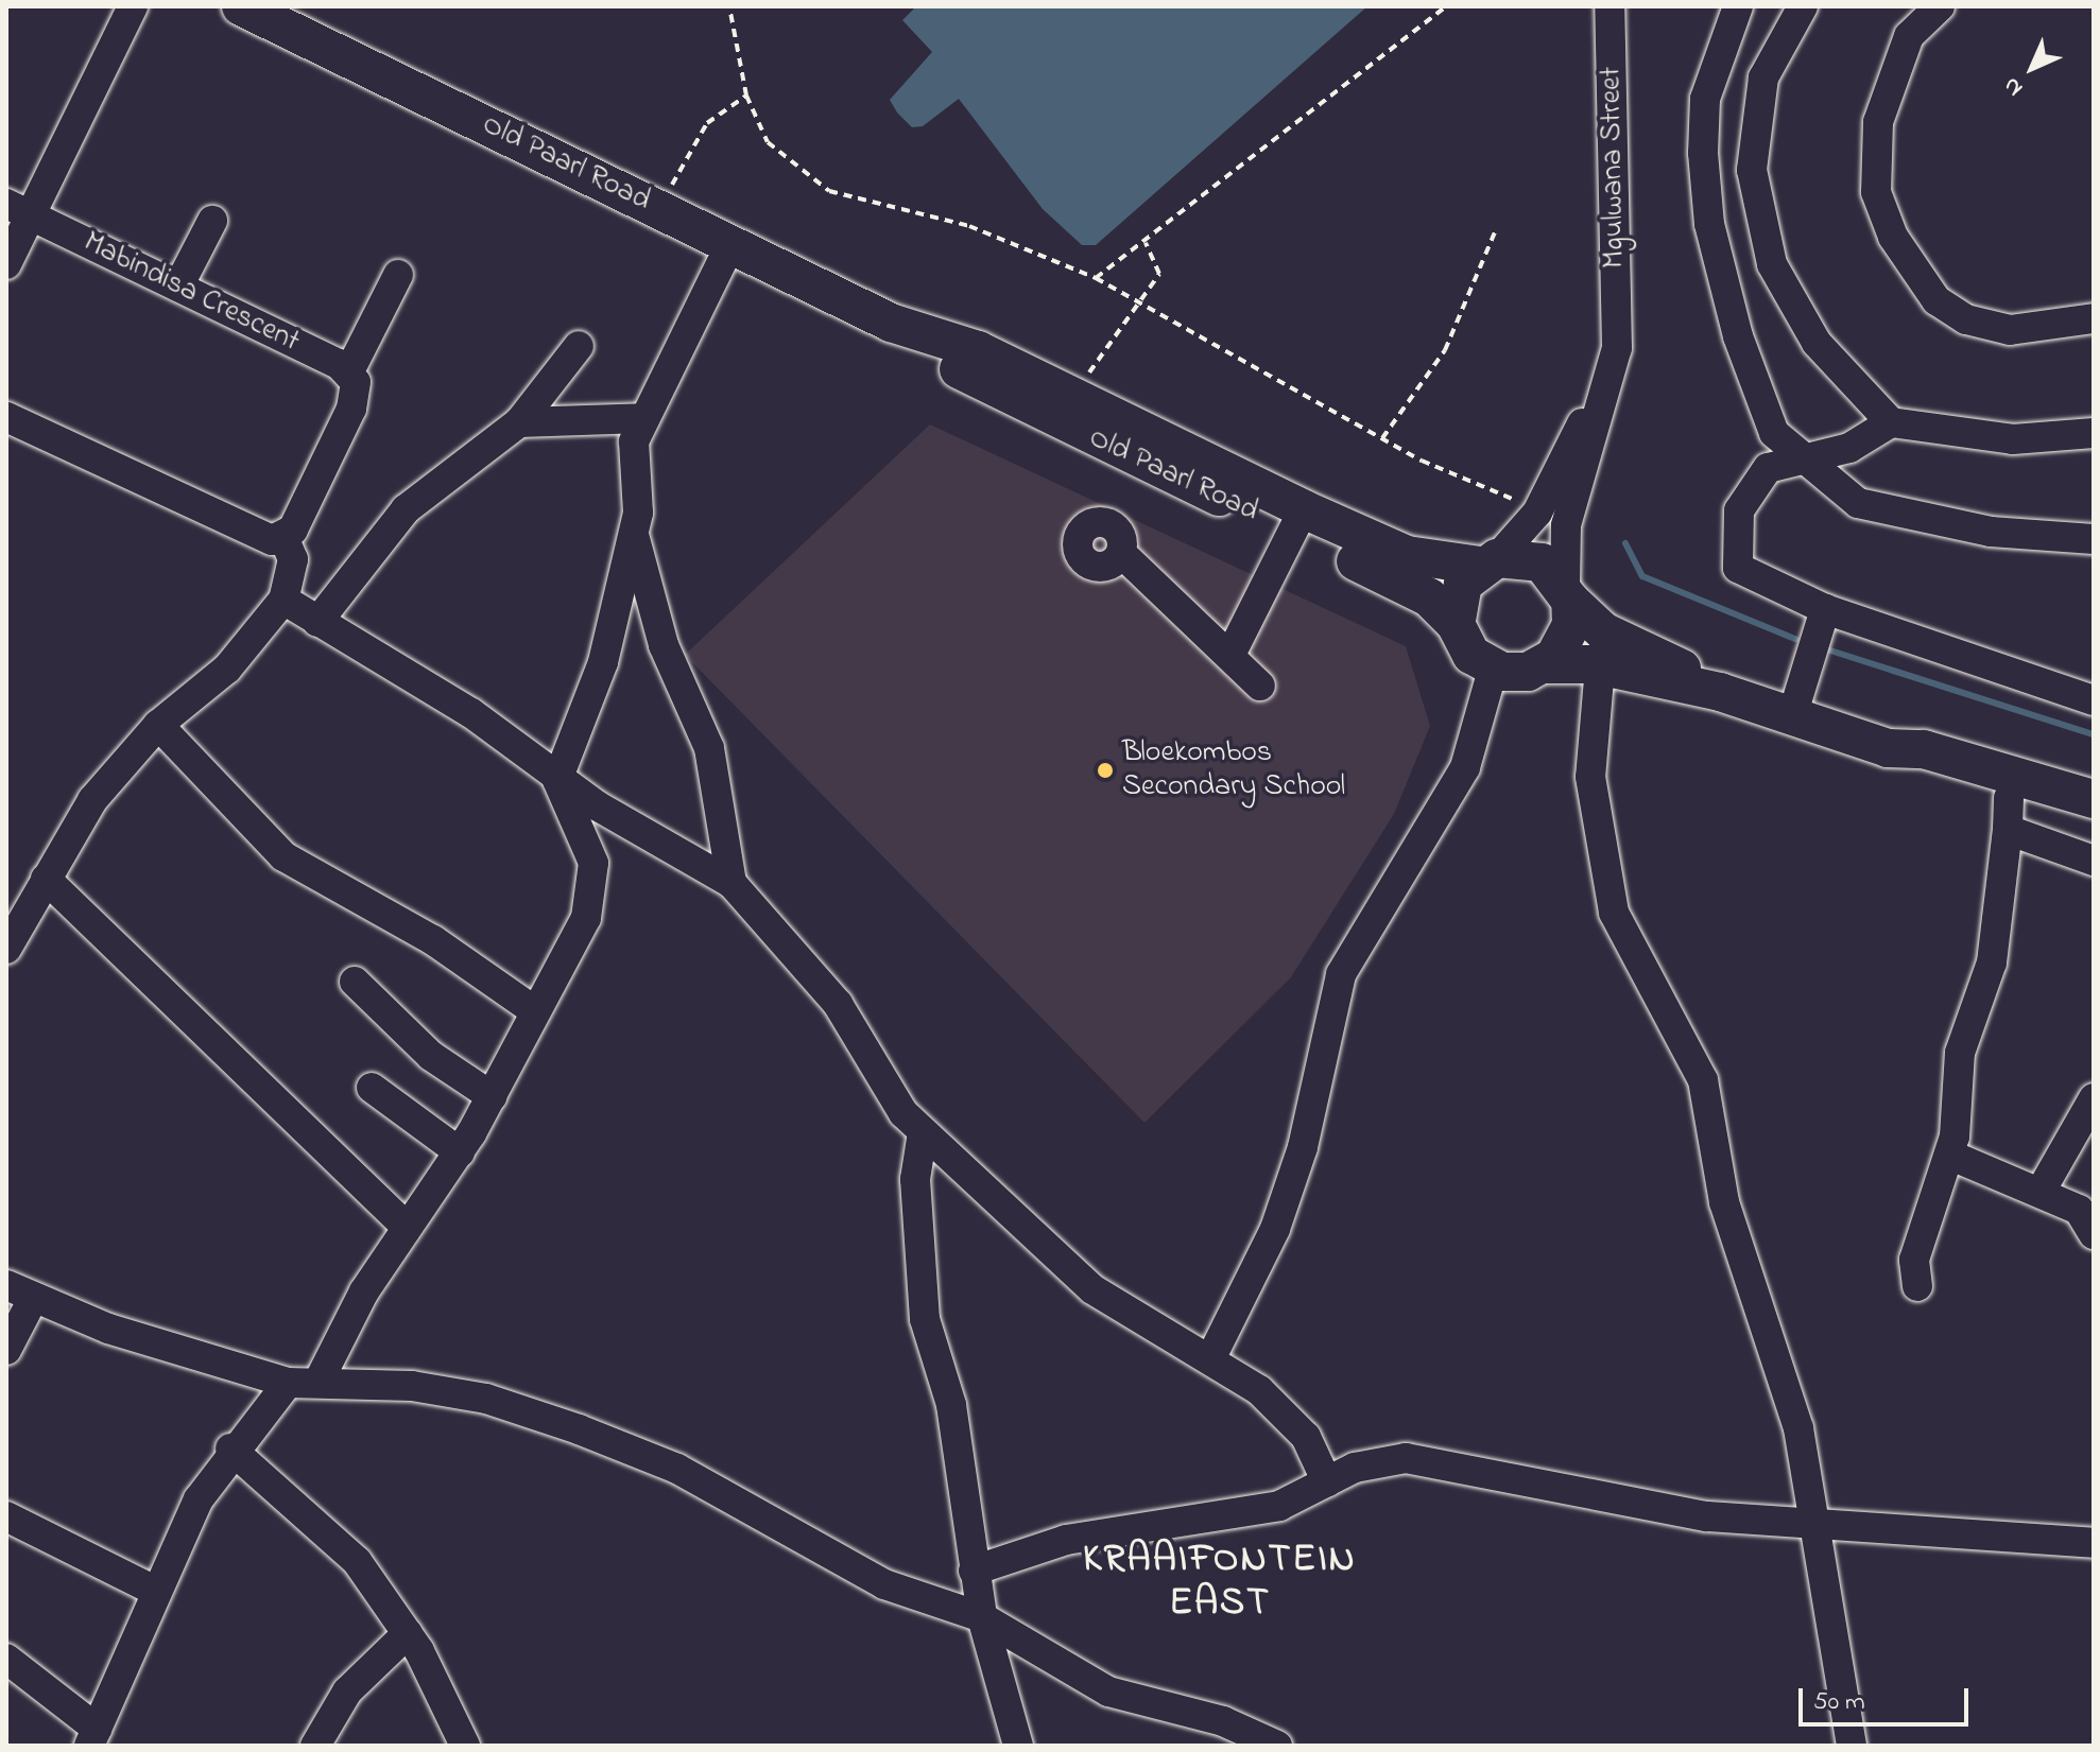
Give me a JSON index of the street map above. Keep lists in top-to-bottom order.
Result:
{
  "streets": {
    "main road": ["Old Paarl Road"],
    "street": ["Mgulwana Street", "Mabindisa Crescent"]
  },
  "crossings": [
    ["Old Paarl Road", "Mgulwana Street"]
  ],
  "districts": ["KRAAIFONTEIN EAST"],
  "places": ["Bloekombos Secondary School"],
  "scale_bar": "50 m",
  "north": "bottom left"
}
